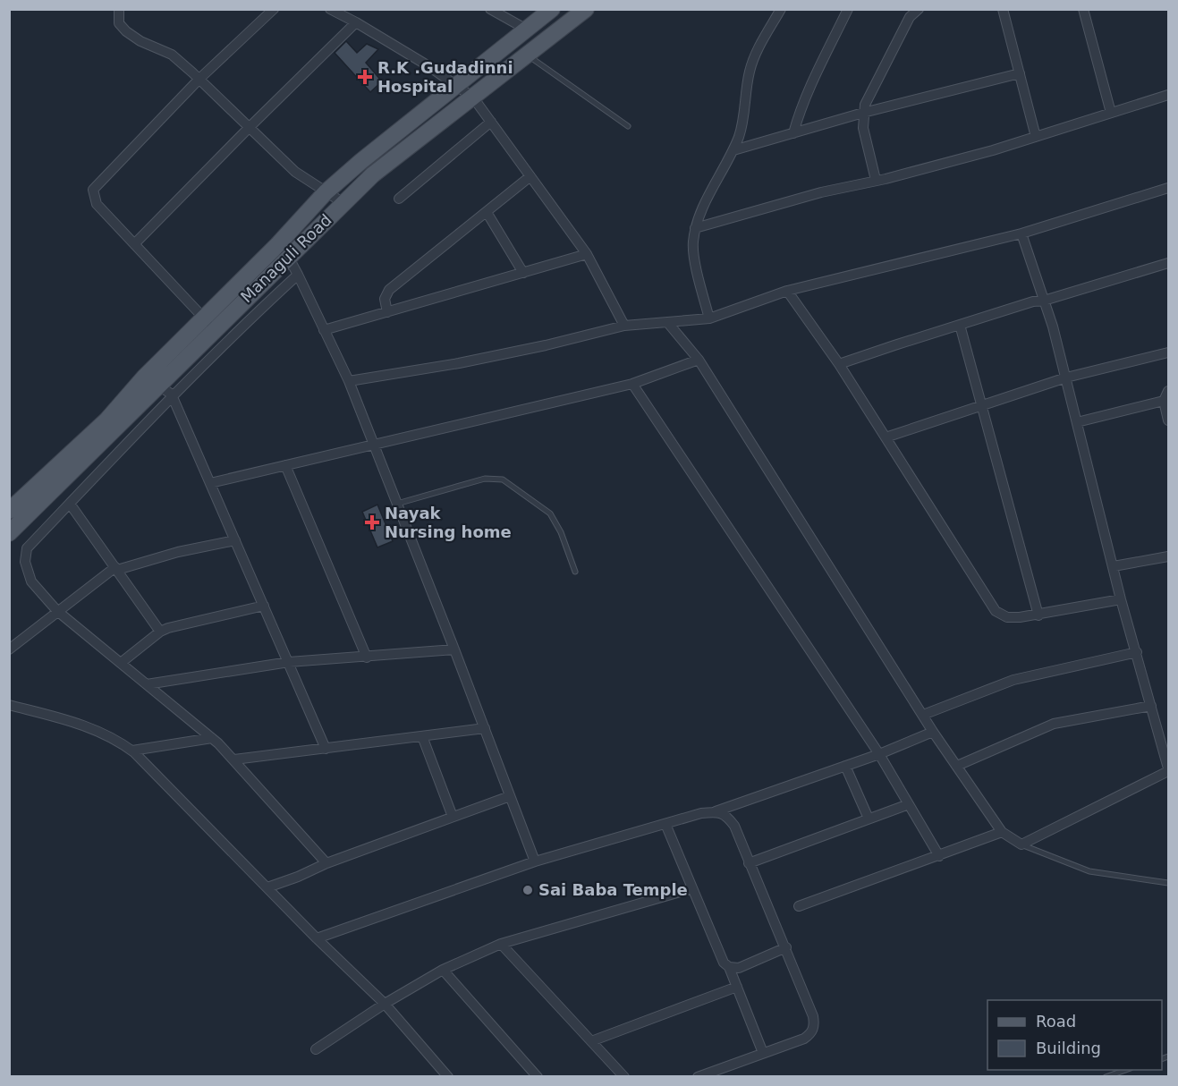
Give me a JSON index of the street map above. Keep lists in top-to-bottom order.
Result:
{
  "streets": {
    "main road": ["Managuli Road"]
  },
  "places": {
    "health": ["R.K .Gudadinni Hospital", "Nayak Nursing home"],
    "other": ["Sai Baba Temple"]
  },
  "legend": ["Road", "Building"]
}
